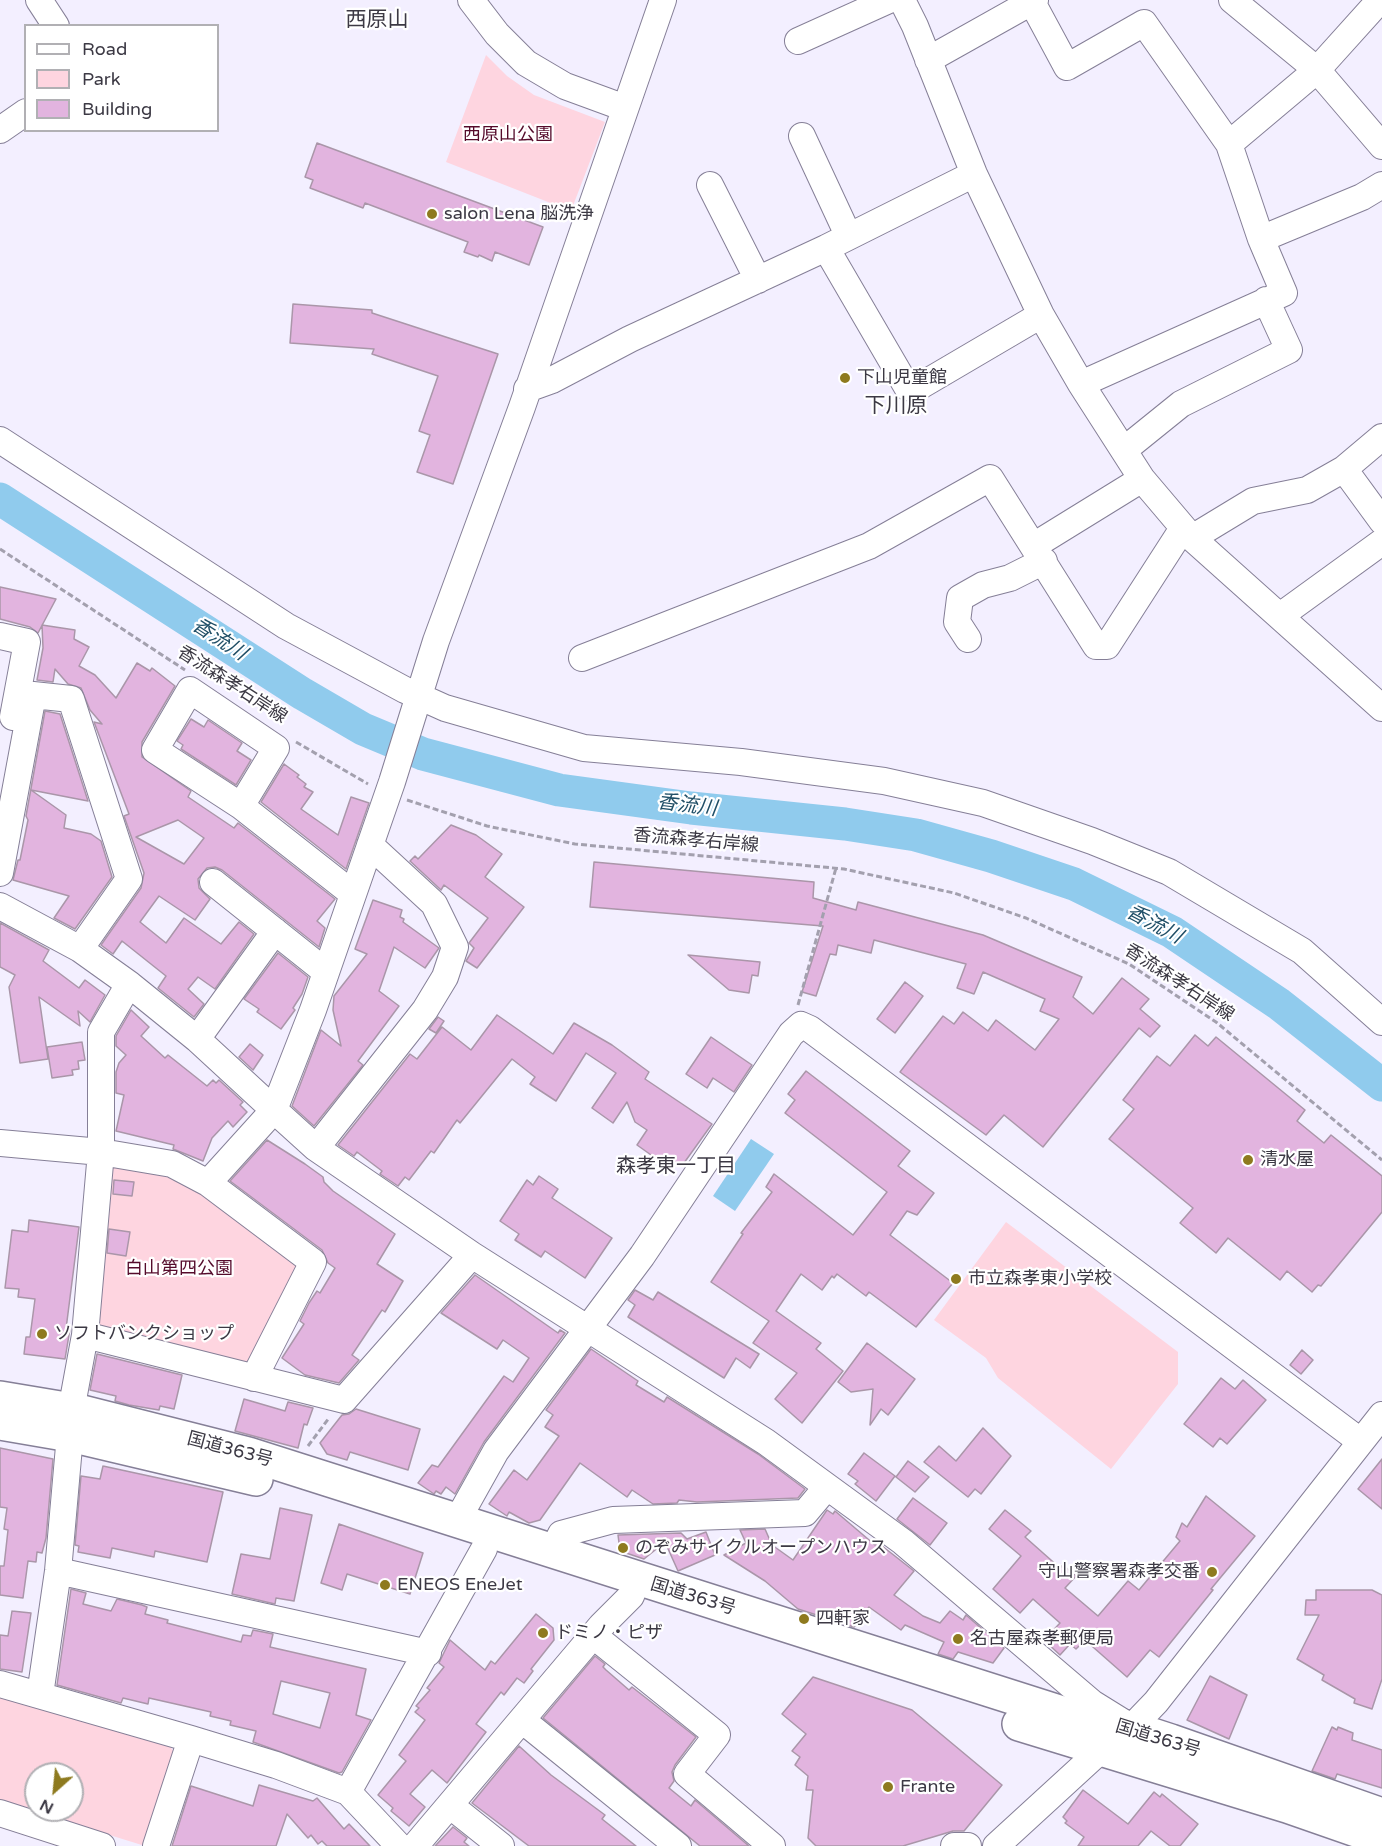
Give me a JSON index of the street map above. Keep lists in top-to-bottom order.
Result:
{
  "streets": {
    "highway": ["国道363号"],
    "path": ["香流森孝右岸線"]
  },
  "districts": ["西原山", "下川原", "森孝東一丁目"],
  "water": ["香流川"],
  "parks": ["西原山公園", "白山第四公園"],
  "places": [
    "salon Lena 脳洗浄",
    "下山児童館",
    "清水屋",
    "市立森孝東小学校",
    "ソフトバンクショップ",
    "のぞみサイクルオープンハウス",
    "守山警察署森孝交番",
    "ENEOS EneJet",
    "四軒家",
    "ドミノ・ピザ",
    "名古屋森孝郵便局",
    "Frante"
  ],
  "legend": ["Road", "Park", "Building"],
  "north": "bottom left"
}
